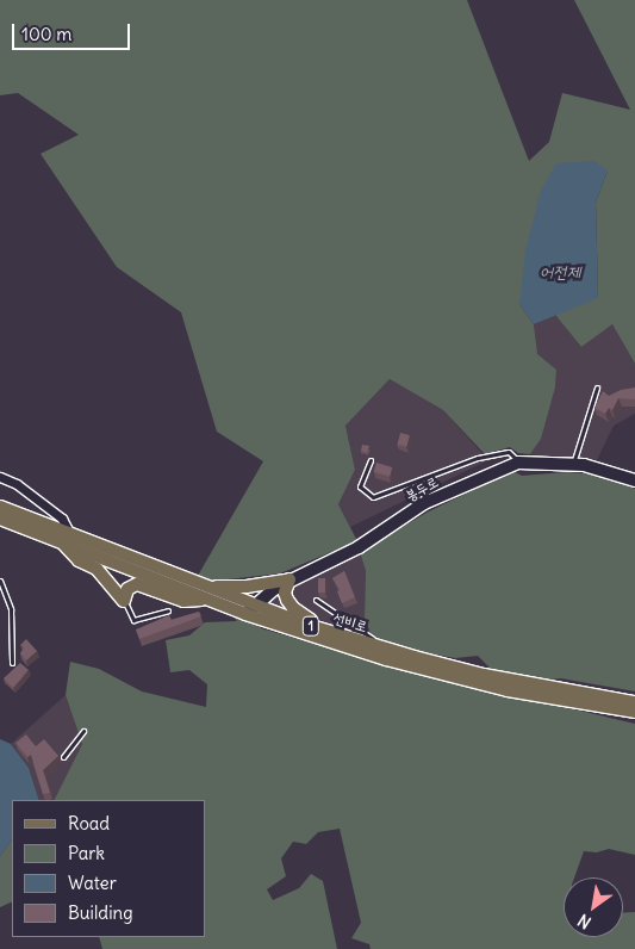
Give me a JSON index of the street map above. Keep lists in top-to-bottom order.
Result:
{
  "streets": {
    "main road": ["봉두로", "선비로", "1"]
  },
  "crossings": [
    ["봉두로", "선비로"]
  ],
  "water": ["어전제"],
  "legend": [
    "Road",
    "Park",
    "Water",
    "Building"
  ],
  "scale_bar": "100 m",
  "north": "bottom left"
}
